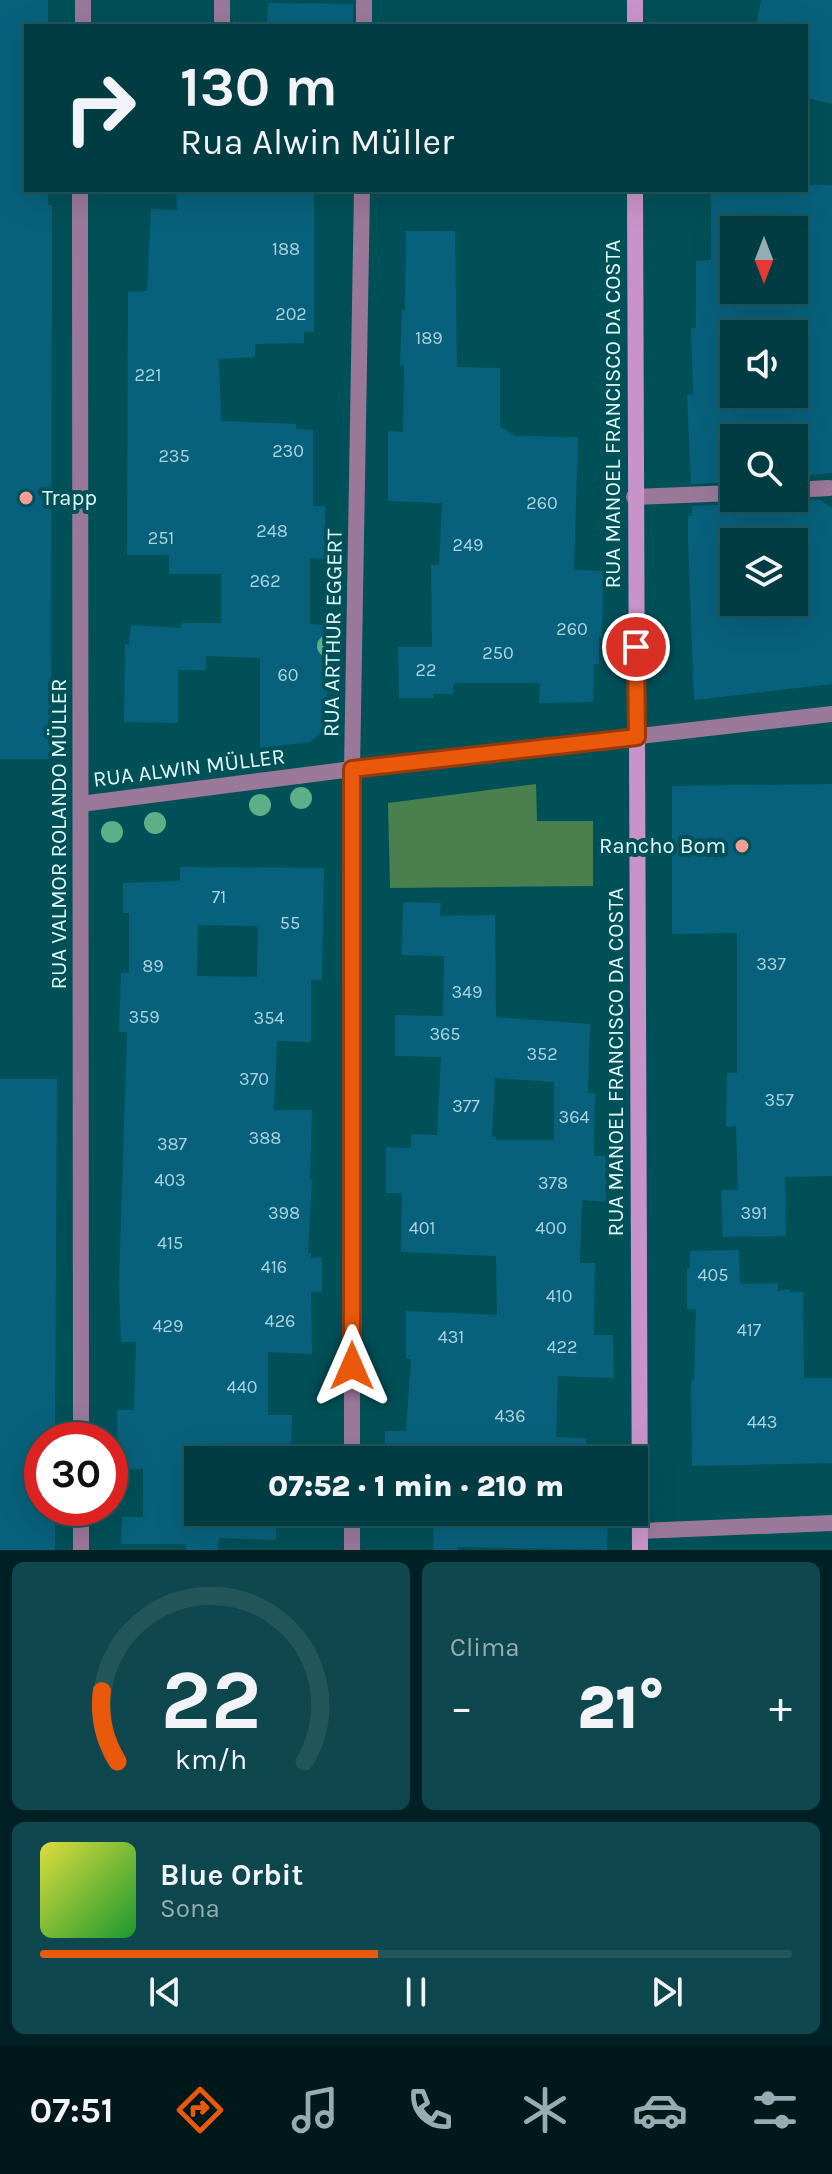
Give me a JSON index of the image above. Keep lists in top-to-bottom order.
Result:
{
  "streets": {
    "main road": ["RUA MANOEL FRANCISCO DA COSTA"],
    "street": ["RUA ARTHUR EGGERT", "RUA ALWIN MÜLLER", "RUA VALMOR ROLANDO MÜLLER"]
  },
  "crossings": [
    ["RUA MANOEL FRANCISCO DA COSTA", "RUA ALWIN MÜLLER"],
    ["RUA ARTHUR EGGERT", "RUA ALWIN MÜLLER"],
    ["RUA ALWIN MÜLLER", "RUA VALMOR ROLANDO MÜLLER"]
  ],
  "places": ["Trapp", "Rancho Bom"],
  "house_numbers": [
    "188",
    "202",
    "189",
    "221",
    "230",
    "235",
    "260",
    "248",
    "251",
    "249",
    "262",
    "260",
    "250",
    "22",
    "60",
    "71",
    "55",
    "337",
    "89",
    "349",
    "359",
    "354",
    "365",
    "352",
    "370",
    "357",
    "377",
    "364",
    "388",
    "387",
    "403",
    "378",
    "398",
    "391",
    "401",
    "400",
    "415",
    "416",
    "405",
    "410",
    "426",
    "429",
    "417",
    "431",
    "422",
    "440",
    "436",
    "443"
  ],
  "north": "bottom",
  "page": {
    "turn": ["130 m", "Rua Alwin Müller"],
    "limit": "30",
    "trip": "07:52 · 1 min · 210 m",
    "tile": "Clima",
    "heat": ["−", "21°", "+"],
    "song": ["Blue Orbit", "Sona"],
    "tabs": "07:51",
    "gauge": ["22", "km/h"]
  }
}
